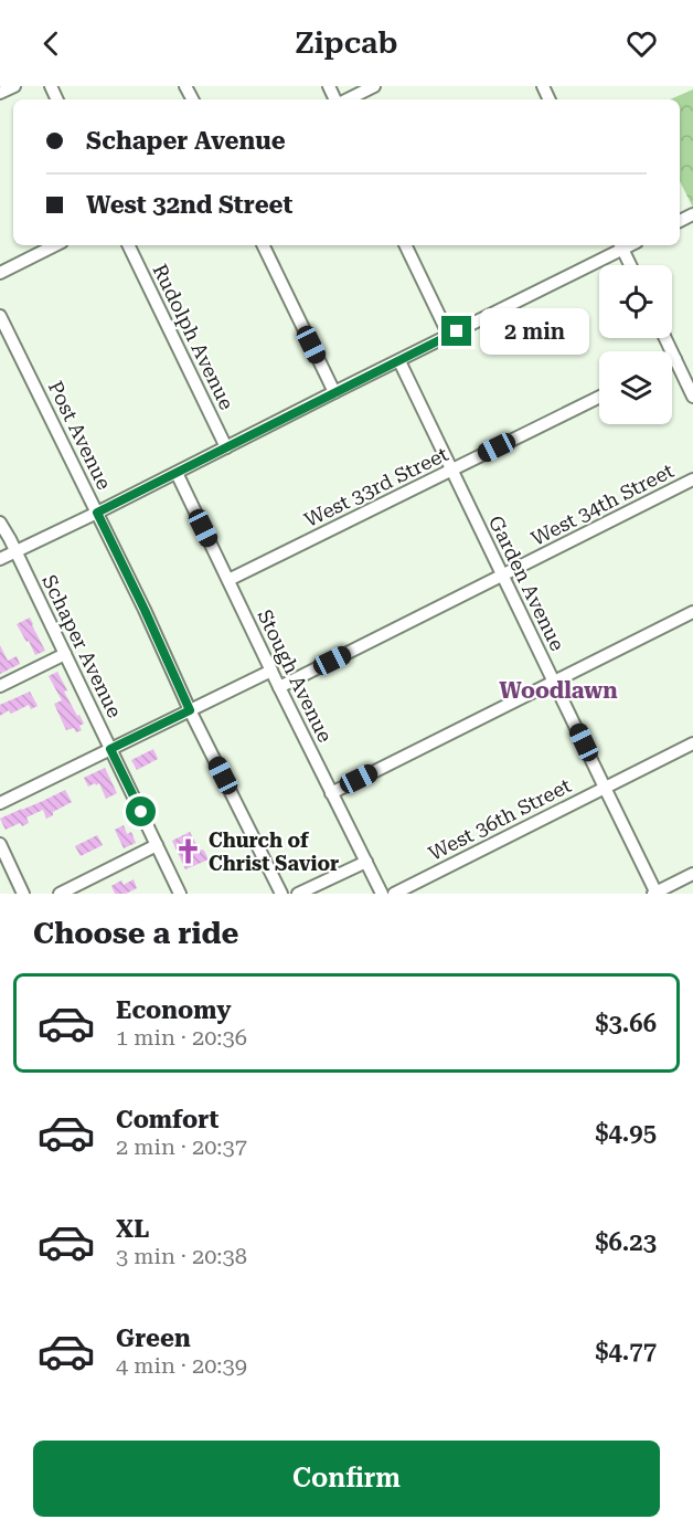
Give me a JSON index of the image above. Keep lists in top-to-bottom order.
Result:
{
  "streets": {
    "street": [
      "Rudolph Avenue",
      "Post Avenue",
      "West 33rd Street",
      "West 34th Street",
      "Garden Avenue",
      "Schaper Avenue",
      "Stough Avenue",
      "West 36th Street"
    ]
  },
  "crossings": [
    ["West 33rd Street", "Garden Avenue"],
    ["West 33rd Street", "Stough Avenue"],
    ["West 34th Street", "Garden Avenue"],
    ["West 34th Street", "Stough Avenue"],
    ["Garden Avenue", "West 36th Street"]
  ],
  "districts": ["Woodlawn"],
  "places": {
    "church": ["Church of Christ Savior"]
  },
  "page": {
    "header": "Zipcab",
    "banner": ["Schaper Avenue", "West 32nd Street"],
    "bubble": "2 min",
    "heading": "Choose a ride",
    "list": [
      {
        "name": "Economy",
        "note": "1 min · 20:36",
        "value": "$3.66"
      },
      {
        "name": "Comfort",
        "note": "2 min · 20:37",
        "value": "$4.95"
      },
      {
        "name": "XL",
        "note": "3 min · 20:38",
        "value": "$6.23"
      },
      {
        "name": "Green",
        "note": "4 min · 20:39",
        "value": "$4.77"
      }
    ],
    "buttons": "Confirm"
  }
}
